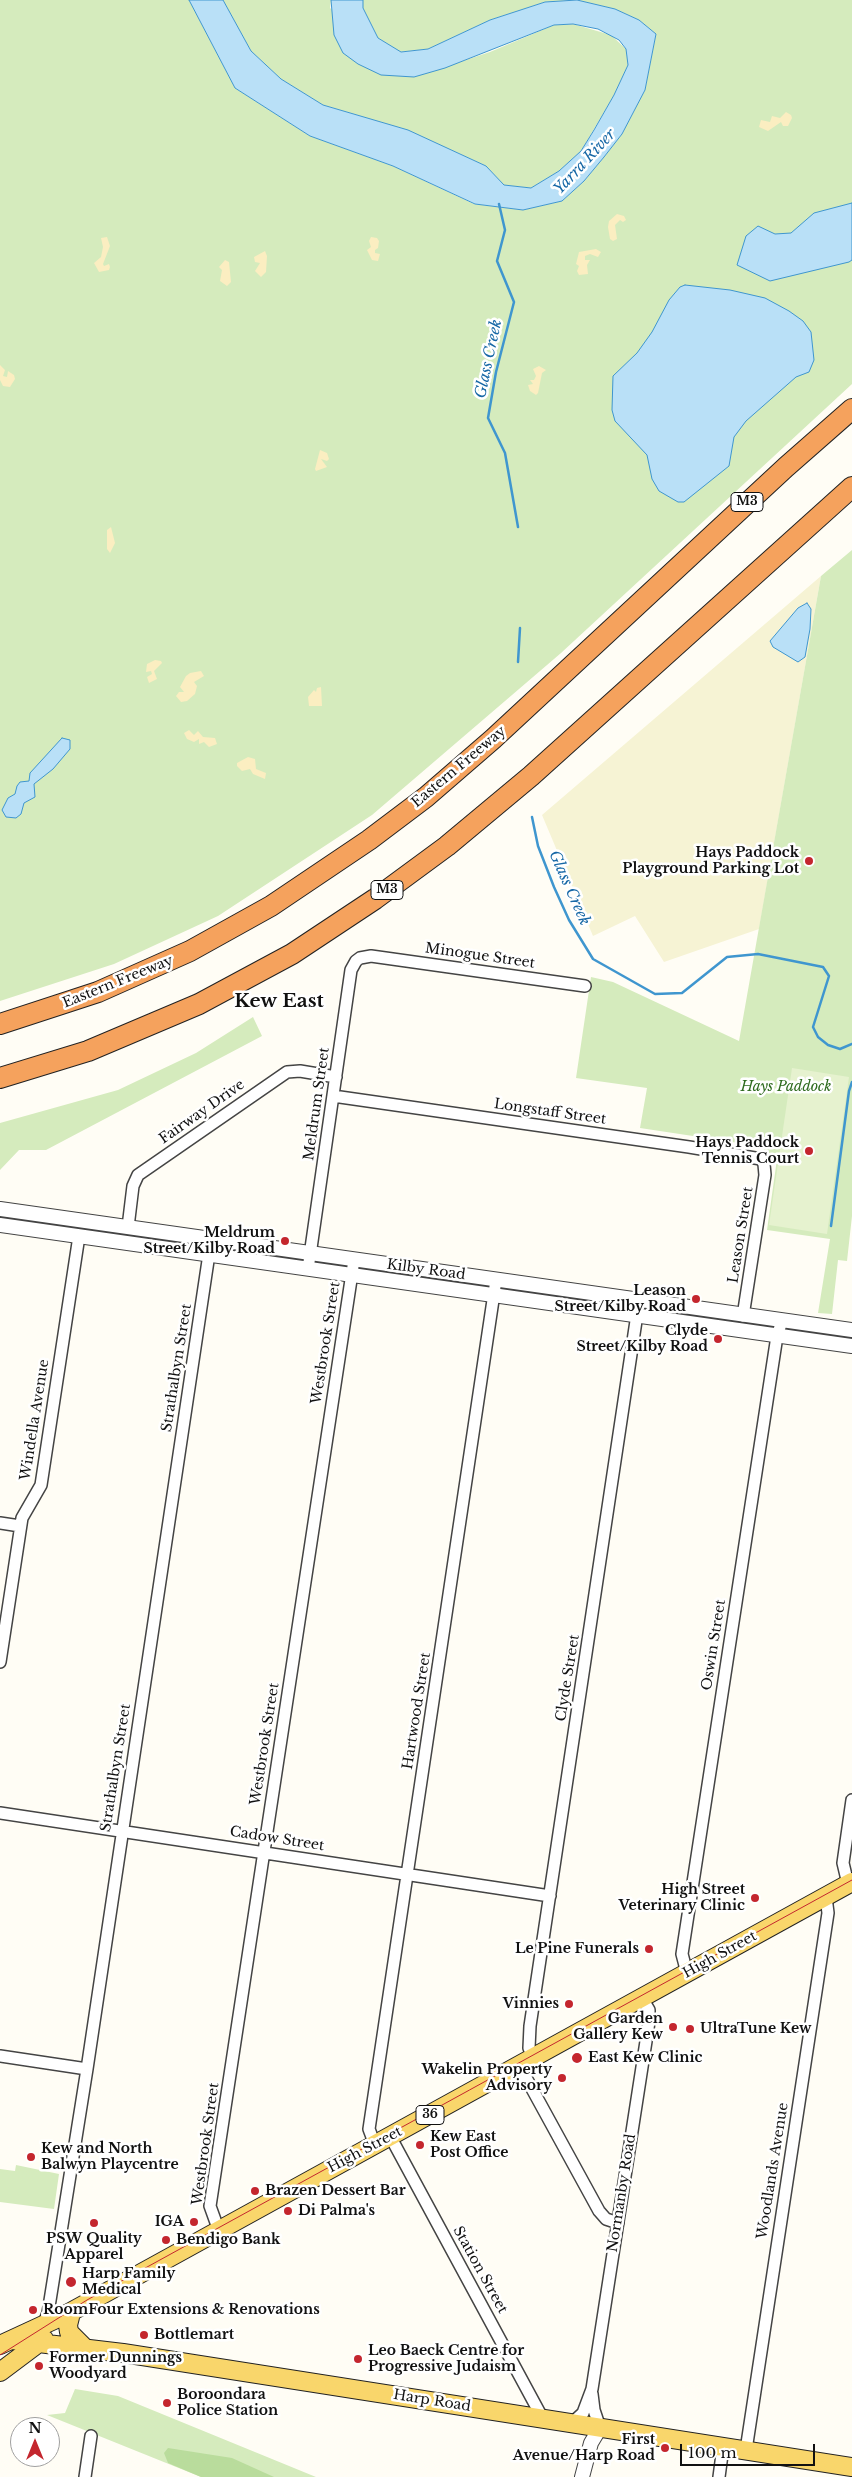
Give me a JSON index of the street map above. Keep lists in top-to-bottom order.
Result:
{
  "streets": {
    "highway": ["M3", "Eastern Freeway"],
    "main road": ["High Street", "36", "Harp Road"],
    "street": [
      "Minogue Street",
      "Meldrum Street",
      "Fairway Drive",
      "Longstaff Street",
      "Leason Street",
      "Kilby Road",
      "Westbrook Street",
      "Strathalbyn Street",
      "Windella Avenue",
      "Oswin Street",
      "Clyde Street",
      "Hartwood Street",
      "Cadow Street",
      "Woodlands Avenue",
      "Normanby Road",
      "Station Street"
    ]
  },
  "crossings": [
    ["Minogue Street", "Meldrum Street"],
    ["Meldrum Street", "Fairway Drive"],
    ["Meldrum Street", "Longstaff Street"],
    ["Meldrum Street", "Kilby Road"],
    ["Fairway Drive", "Kilby Road"],
    ["Longstaff Street", "Leason Street"],
    ["Leason Street", "Kilby Road"],
    ["Kilby Road", "Westbrook Street"],
    ["Kilby Road", "Strathalbyn Street"],
    ["Kilby Road", "Windella Avenue"],
    ["Kilby Road", "Oswin Street"],
    ["Kilby Road", "Clyde Street"],
    ["Kilby Road", "Hartwood Street"],
    ["Westbrook Street", "Cadow Street"],
    ["Westbrook Street", "High Street"],
    ["Strathalbyn Street", "Cadow Street"],
    ["Strathalbyn Street", "High Street"],
    ["Oswin Street", "High Street"],
    ["Clyde Street", "Cadow Street"],
    ["Clyde Street", "High Street"],
    ["Hartwood Street", "Cadow Street"],
    ["Hartwood Street", "High Street"],
    ["Hartwood Street", "Station Street"],
    ["High Street", "Woodlands Avenue"],
    ["High Street", "Normanby Road"],
    ["High Street", "Station Street"],
    ["High Street", "Harp Road"],
    ["Woodlands Avenue", "Harp Road"],
    ["Normanby Road", "Harp Road"],
    ["Station Street", "Harp Road"]
  ],
  "districts": ["Kew East"],
  "water": ["Yarra River", "Glass Creek"],
  "parks": ["Hays Paddock"],
  "places": [
    "Hays Paddock Playground Parking Lot",
    "Hays Paddock Tennis Court",
    "Meldrum Street/Kilby Road",
    "Leason Street/Kilby Road",
    "Clyde Street/Kilby Road",
    "High Street Veterinary Clinic",
    "Le Pine Funerals",
    "Vinnies",
    "Garden Gallery Kew",
    "UltraTune Kew",
    "East Kew Clinic",
    "Wakelin Property Advisory",
    "Kew East Post Office",
    "Kew and North Balwyn Playcentre",
    "Brazen Dessert Bar",
    "Di Palma's",
    "IGA",
    "PSW Quality Apparel",
    "Bendigo Bank",
    "Harp Family Medical",
    "RoomFour Extensions & Renovations",
    "Bottlemart",
    "Leo Baeck Centre for Progressive Judaism",
    "Former Dunnings Woodyard",
    "Boroondara Police Station",
    "First Avenue/Harp Road"
  ],
  "scale_bar": "100 m",
  "north": "top"
}
